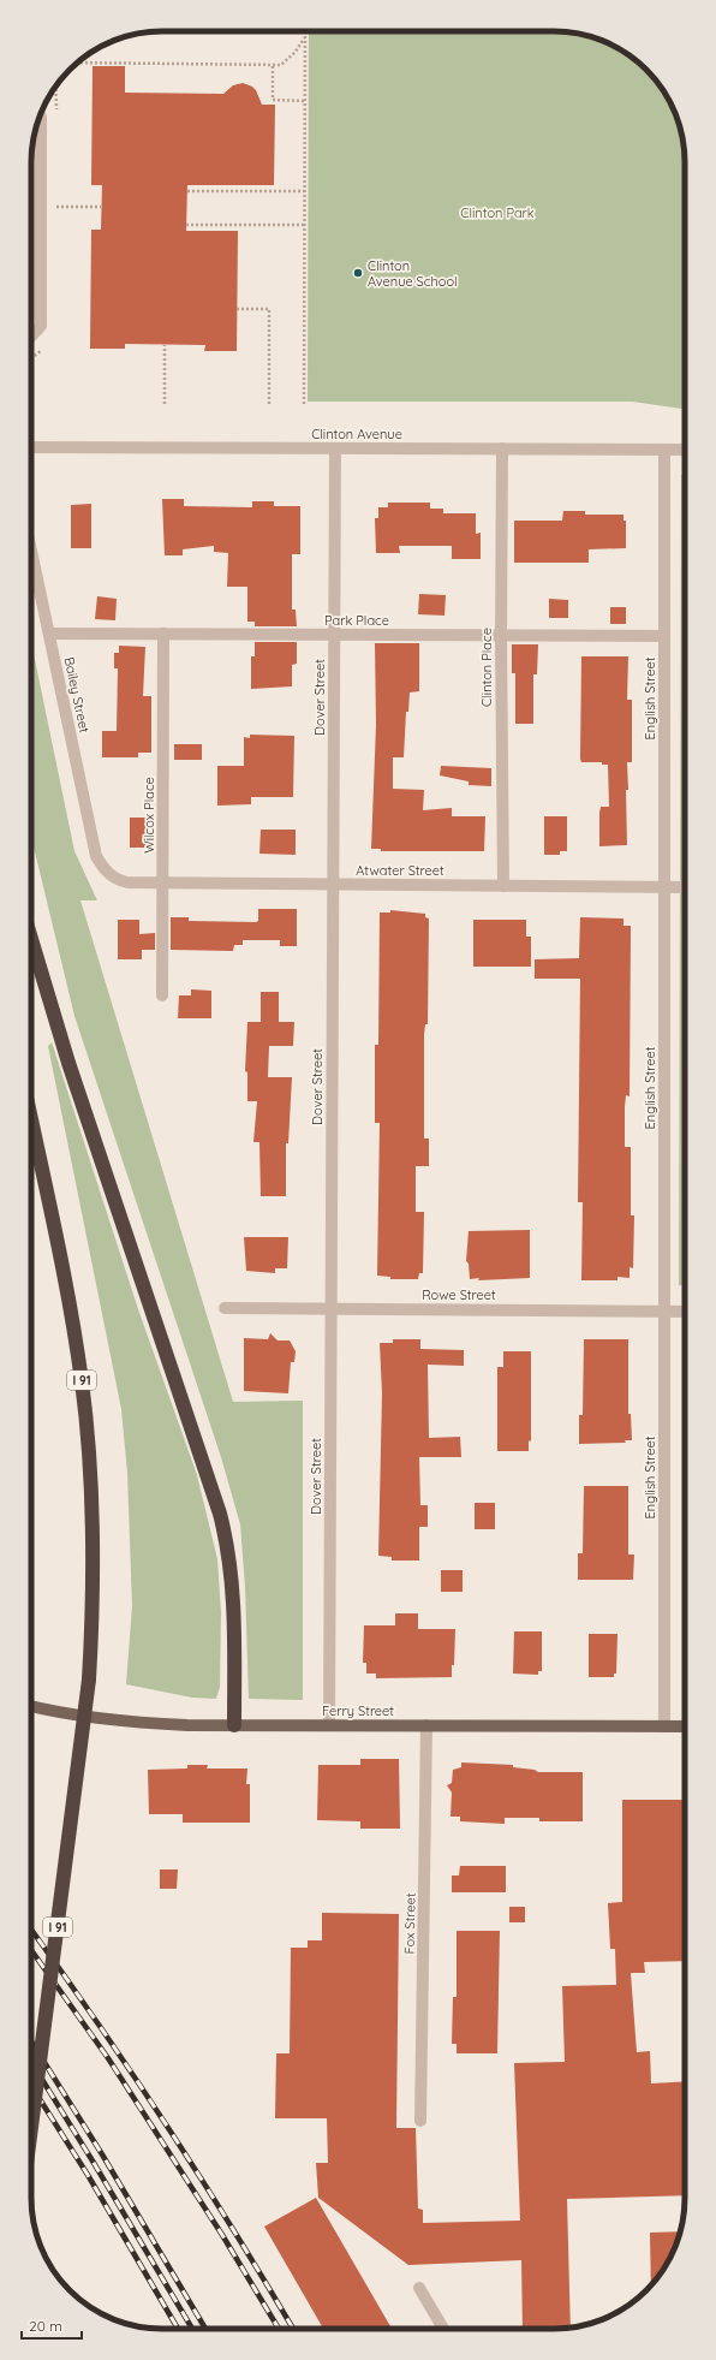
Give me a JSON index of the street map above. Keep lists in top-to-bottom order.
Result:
{
  "streets": {
    "highway": ["I 91"],
    "main road": ["Ferry Street"],
    "street": [
      "Clinton Avenue",
      "Park Place",
      "Clinton Place",
      "Bailey Street",
      "Dover Street",
      "English Street",
      "Wilcox Place",
      "Atwater Street",
      "Rowe Street",
      "Fox Street"
    ]
  },
  "crossings": [
    ["Clinton Avenue", "Clinton Place"],
    ["Clinton Avenue", "Dover Street"],
    ["Clinton Avenue", "English Street"],
    ["Park Place", "Clinton Place"],
    ["Park Place", "Bailey Street"],
    ["Park Place", "Dover Street"],
    ["Park Place", "English Street"],
    ["Park Place", "Wilcox Place"],
    ["Clinton Place", "Atwater Street"],
    ["Bailey Street", "Atwater Street"],
    ["Dover Street", "Atwater Street"],
    ["Dover Street", "Rowe Street"],
    ["Dover Street", "Ferry Street"],
    ["English Street", "Atwater Street"],
    ["English Street", "Rowe Street"],
    ["English Street", "Ferry Street"],
    ["Wilcox Place", "Atwater Street"],
    ["Ferry Street", "Fox Street"]
  ],
  "parks": ["Clinton Park"],
  "places": ["Clinton Avenue School"],
  "scale_bar": "20 m"
}
